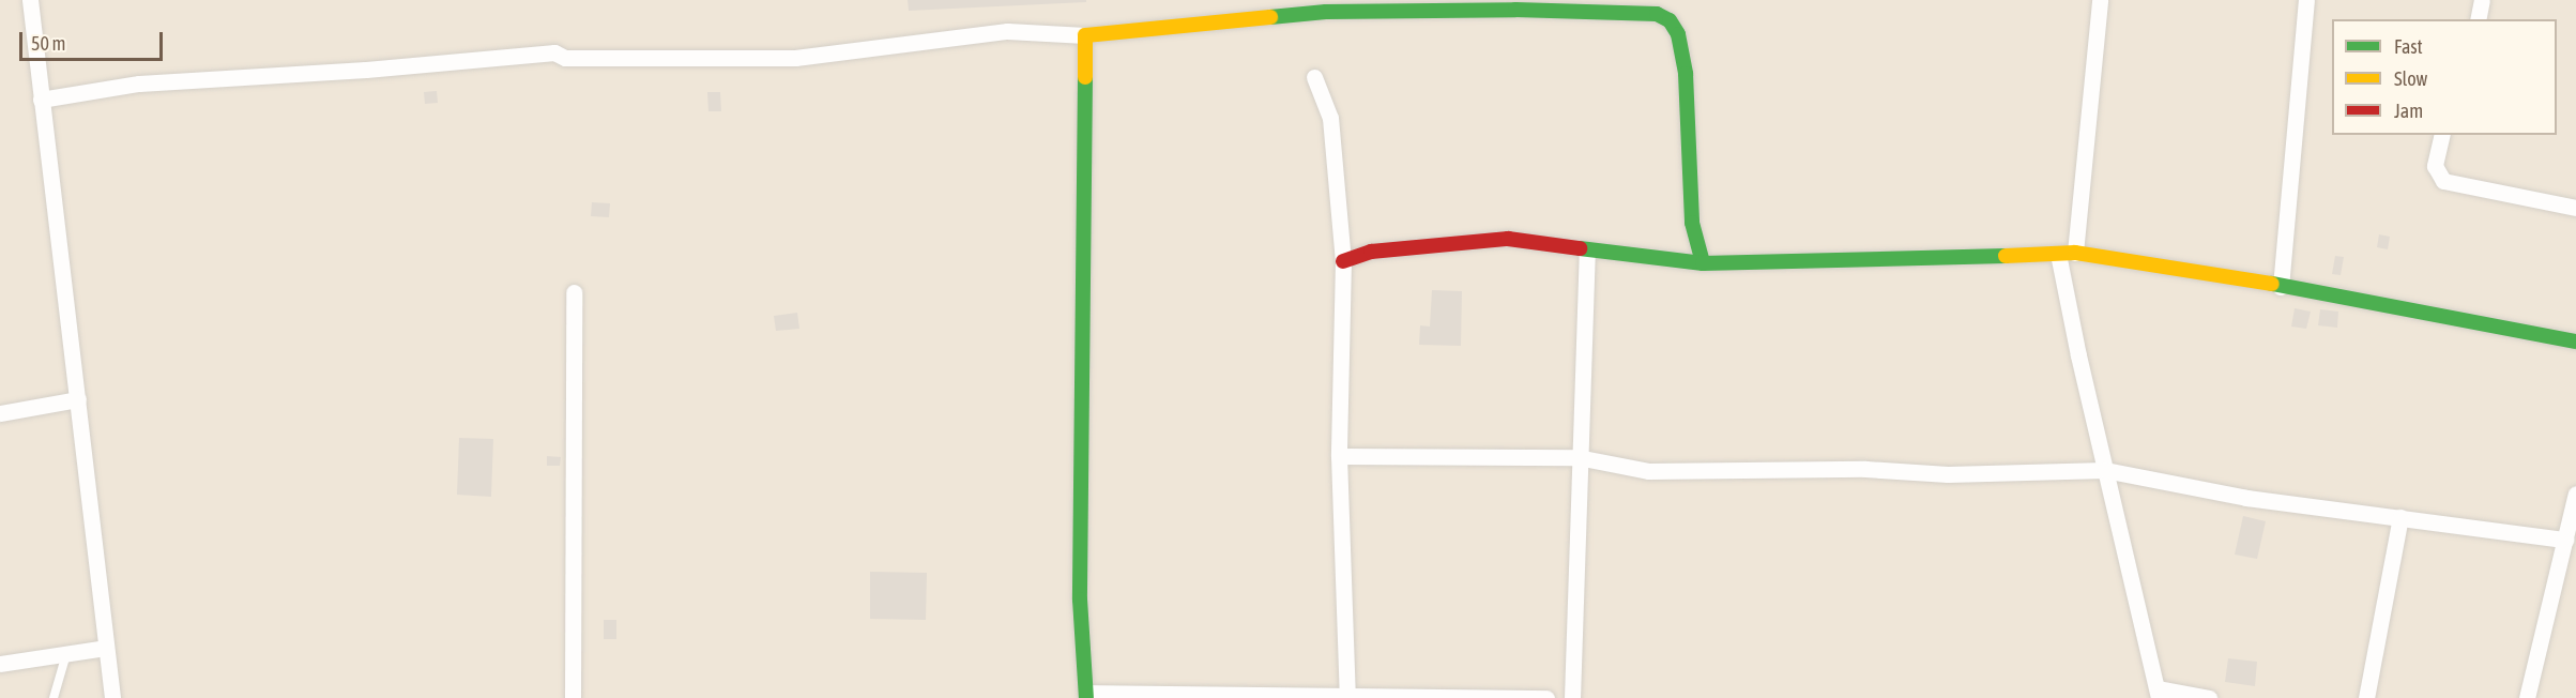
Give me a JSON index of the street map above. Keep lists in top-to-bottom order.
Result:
{
  "legend": ["Fast", "Slow", "Jam"],
  "scale_bar": "50 m"
}
